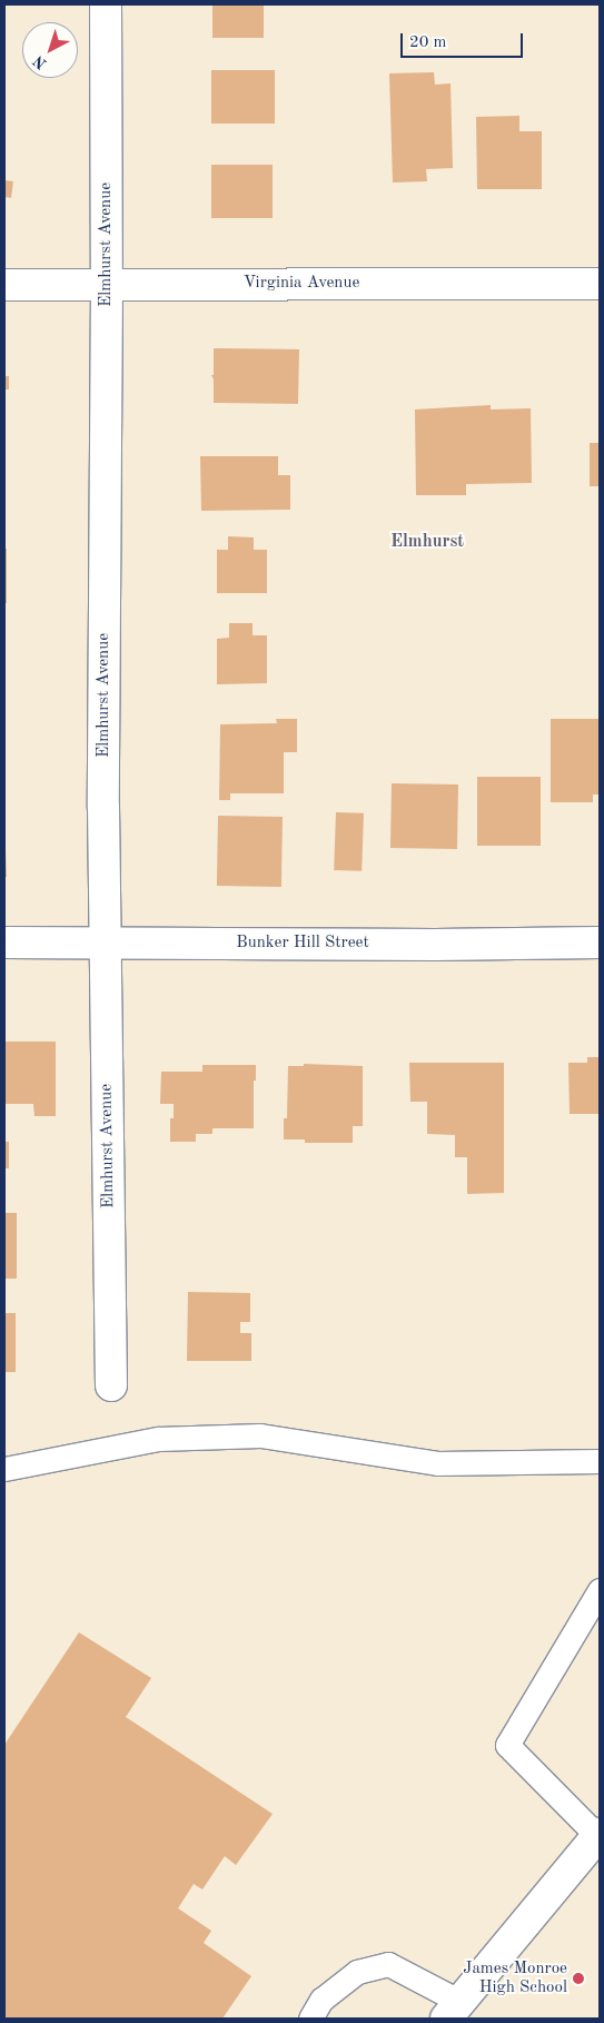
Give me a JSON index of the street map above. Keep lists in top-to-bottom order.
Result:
{
  "streets": {
    "street": ["Elmhurst Avenue", "Virginia Avenue", "Bunker Hill Street"]
  },
  "crossings": [
    ["Elmhurst Avenue", "Virginia Avenue"],
    ["Elmhurst Avenue", "Bunker Hill Street"]
  ],
  "districts": ["Elmhurst"],
  "places": ["James Monroe High School"],
  "scale_bar": "20 m",
  "north": "bottom left"
}
